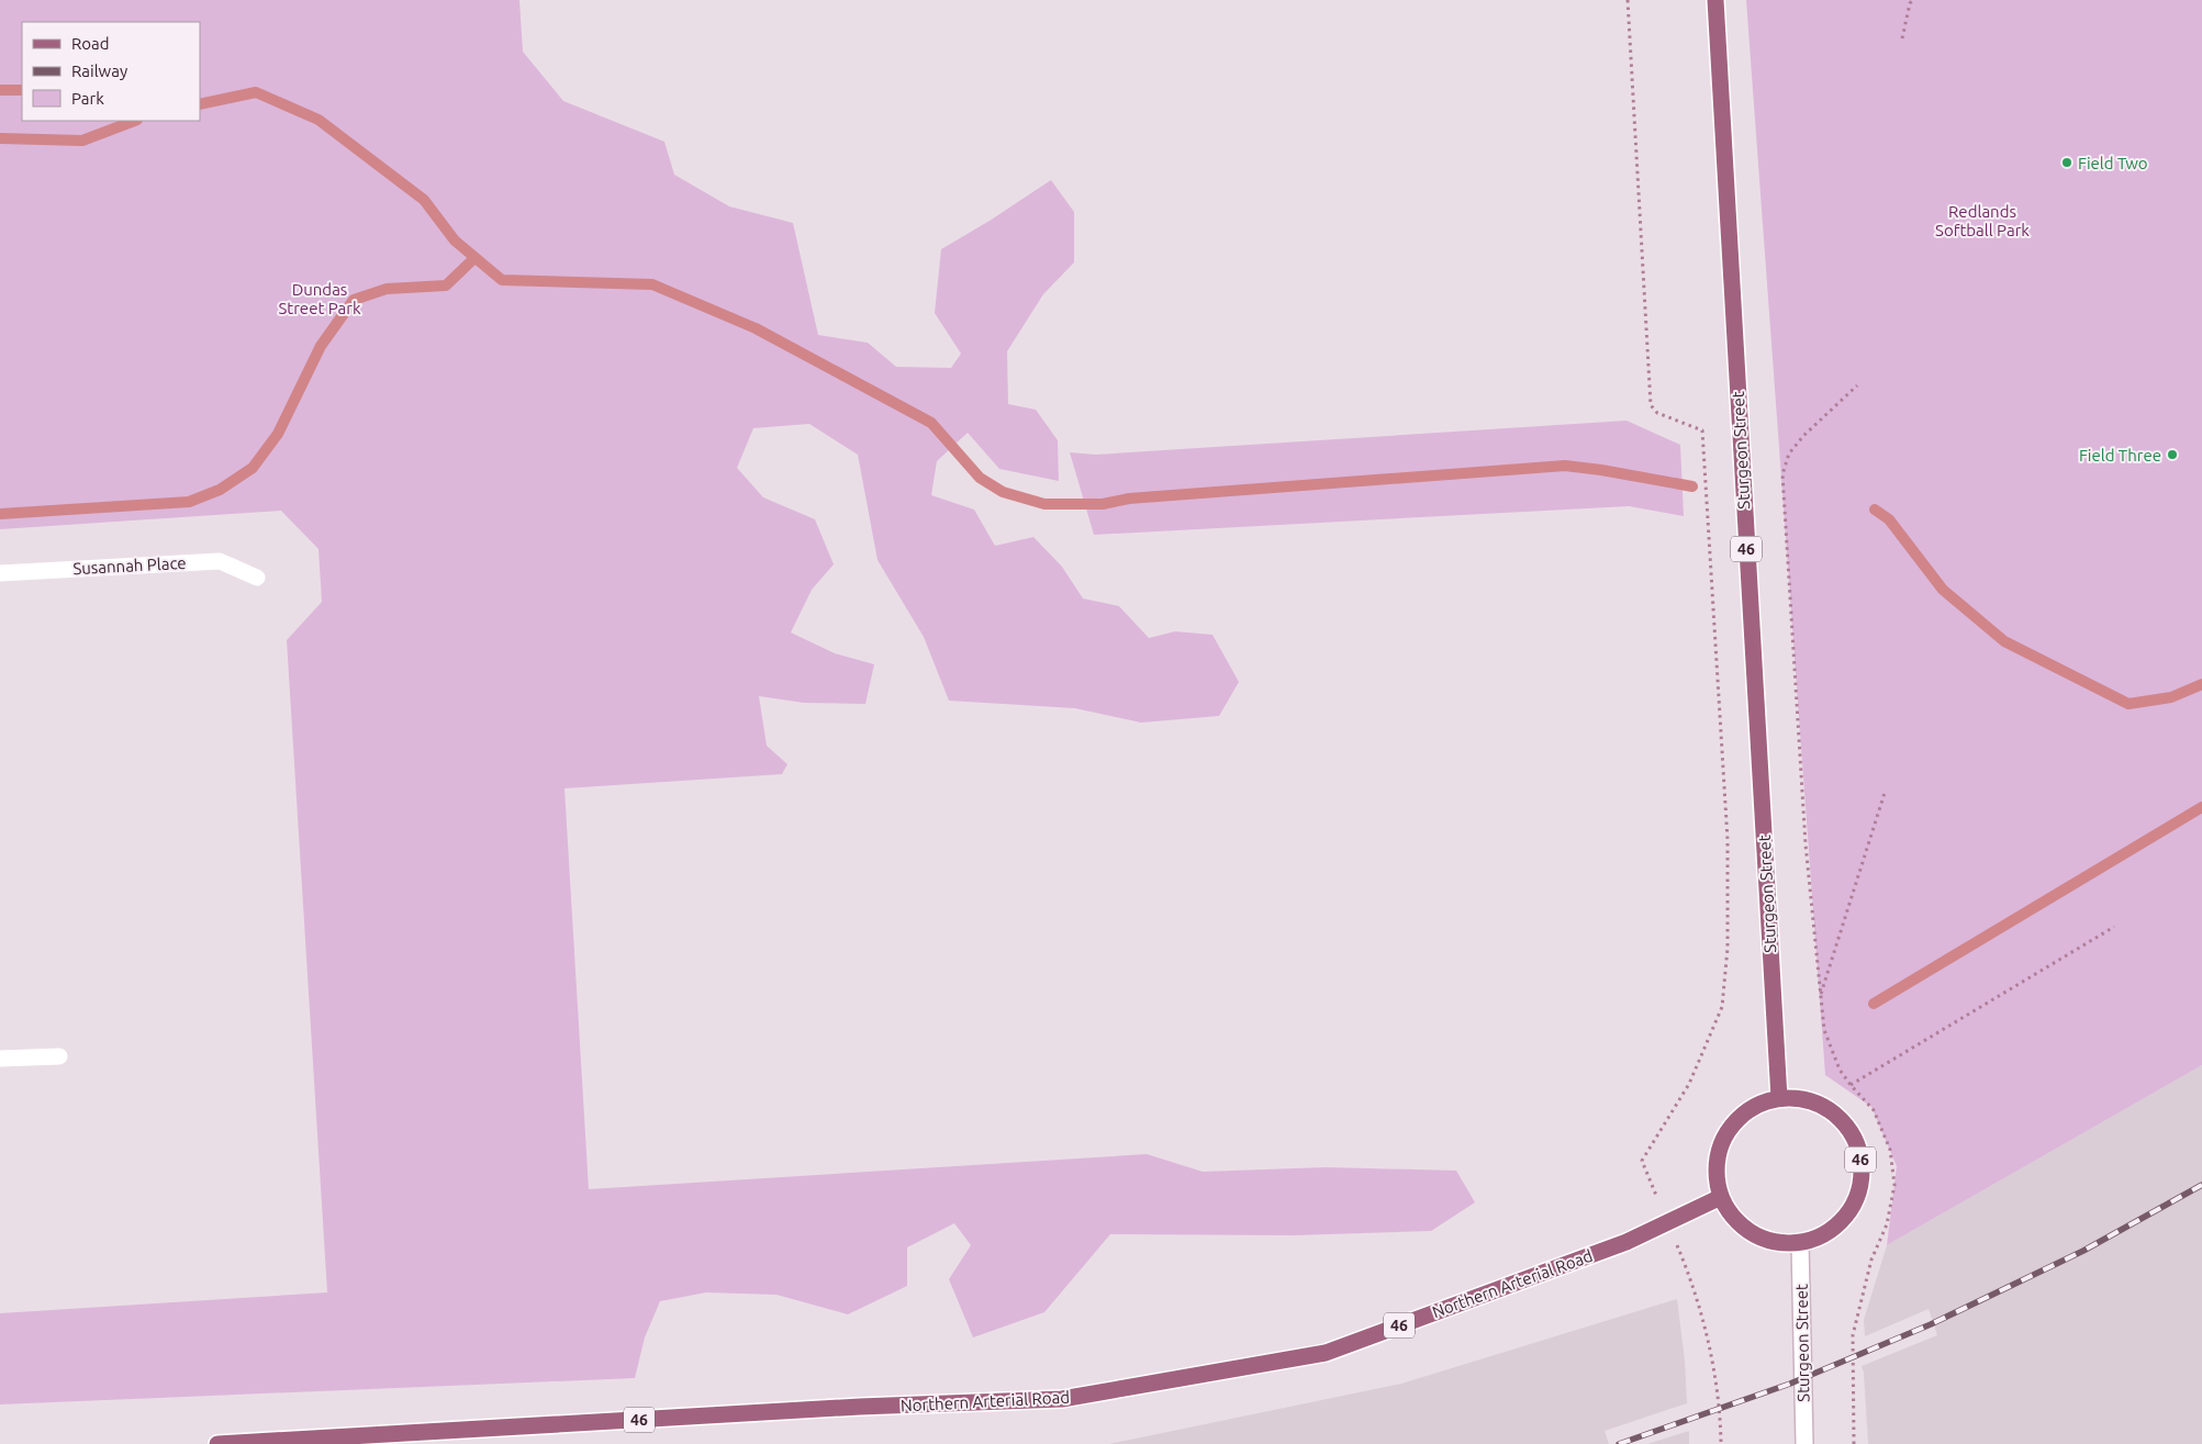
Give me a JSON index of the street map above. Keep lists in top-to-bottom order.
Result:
{
  "streets": {
    "main road": ["Sturgeon Street", "46", "Northern Arterial Road"],
    "street": ["Susannah Place"]
  },
  "crossings": [
    ["Sturgeon Street", "46"],
    ["Sturgeon Street", "Northern Arterial Road"],
    ["46", "Northern Arterial Road"]
  ],
  "parks": ["Redlands Softball Park", "Dundas Street Park"],
  "places": ["Field Two", "Field Three"],
  "legend": ["Road", "Railway", "Park"]
}
